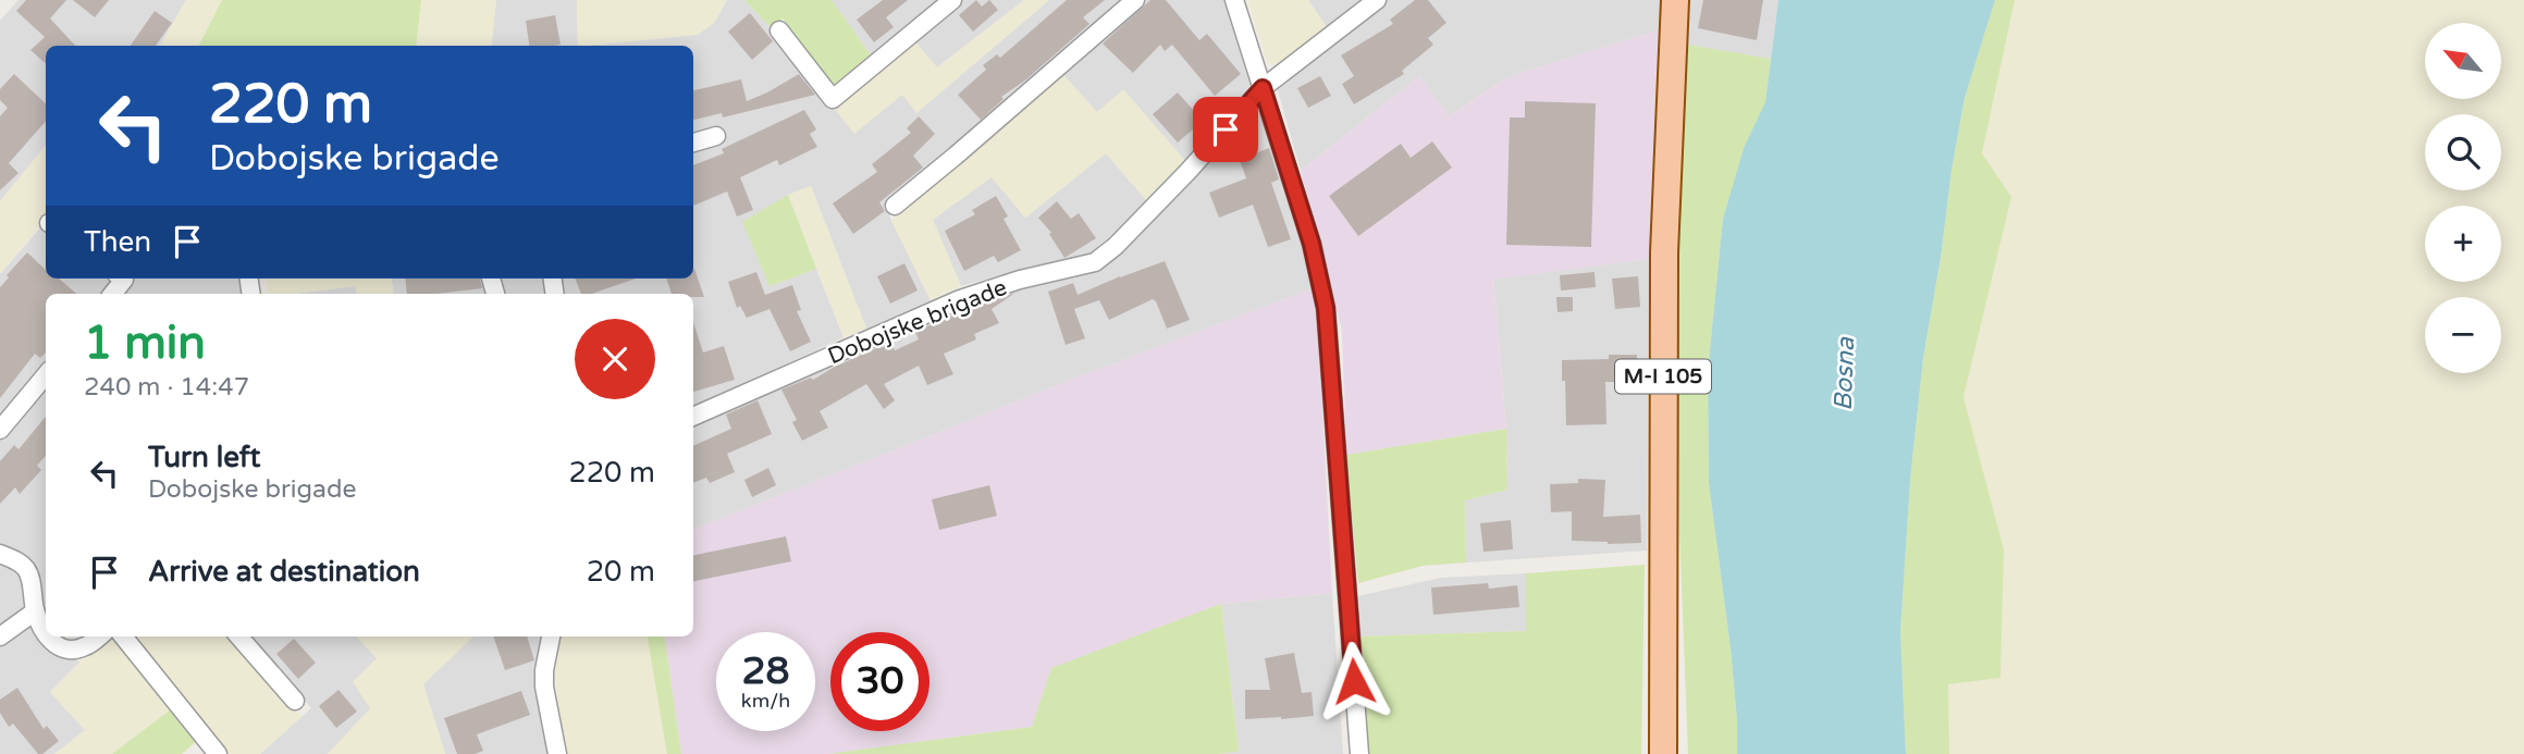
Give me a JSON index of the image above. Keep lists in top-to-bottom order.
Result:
{
  "streets": {
    "main road": ["M-I 105"],
    "street": ["Dobojske brigade"]
  },
  "water": ["Bosna"],
  "north": "top left",
  "page": {
    "map_buttons": ["+", "−"],
    "turn": ["220 m", "Dobojske brigade"],
    "then": "Then",
    "heading": ["1 min", "240 m · 14:47"],
    "list": [
      {
        "name": "Turn left",
        "note": "Dobojske brigade",
        "value": "220 m"
      },
      {
        "name": "Arrive at destination",
        "value": "20 m"
      }
    ],
    "speed": "28 km/h",
    "limit": "30"
  }
}
